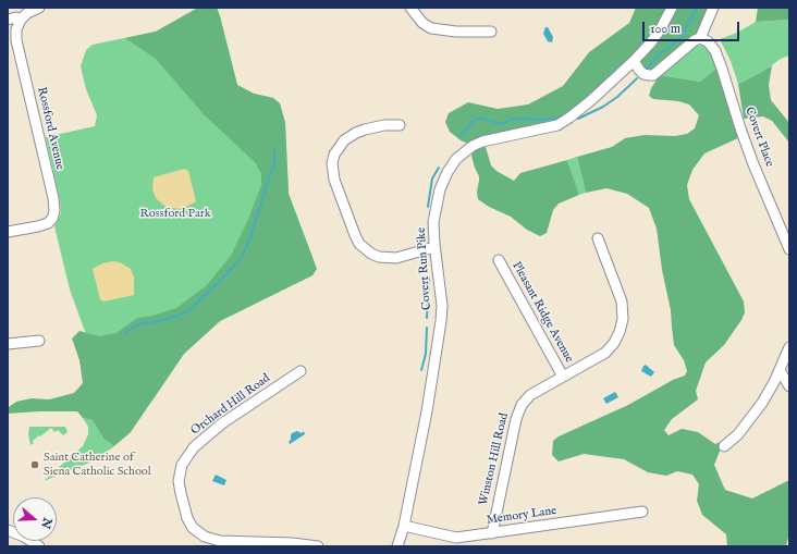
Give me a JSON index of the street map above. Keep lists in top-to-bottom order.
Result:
{
  "streets": {
    "street": [
      "Rossford Avenue",
      "Covert Place",
      "Covert Run Pike",
      "Pleasant Ridge Avenue",
      "Orchard Hill Road",
      "Winston Hill Road",
      "Memory Lane"
    ]
  },
  "crossings": [
    ["Covert Run Pike", "Memory Lane"],
    ["Pleasant Ridge Avenue", "Winston Hill Road"],
    ["Winston Hill Road", "Memory Lane"]
  ],
  "parks": ["Rossford Park"],
  "places": ["Saint Catherine of Siena Catholic School"],
  "scale_bar": "100 m",
  "north": "right"
}
